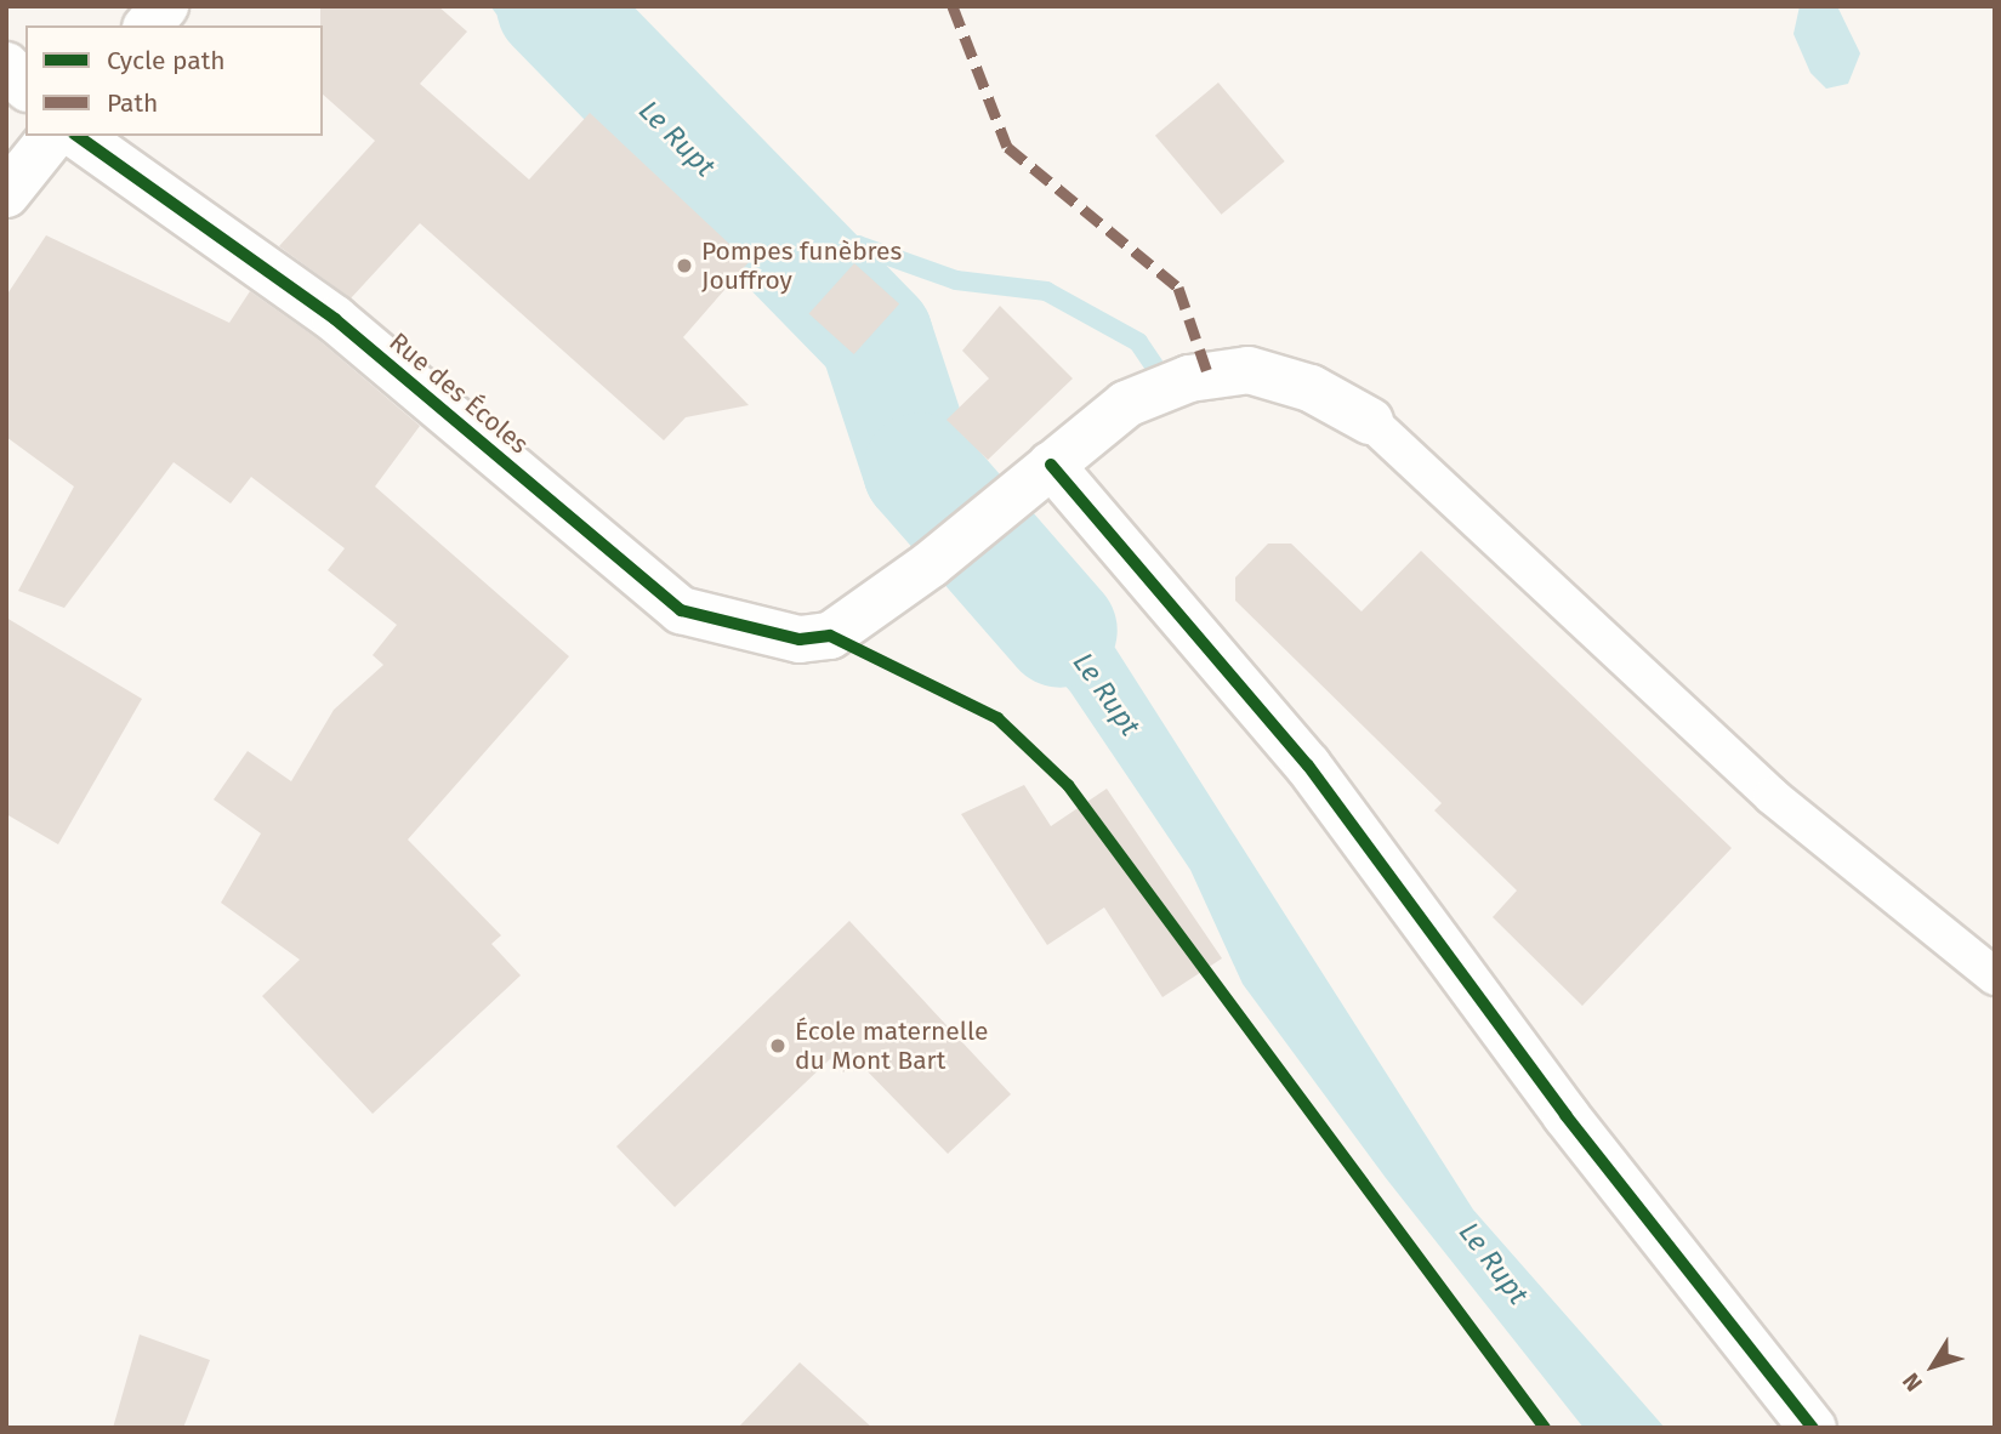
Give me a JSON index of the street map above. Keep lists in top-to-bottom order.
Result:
{
  "streets": {
    "street": ["Rue des Écoles"]
  },
  "water": ["Le Rupt"],
  "places": ["Pompes funèbres Jouffroy", "École maternelle du Mont Bart"],
  "legend": ["Cycle path", "Path"],
  "north": "bottom left"
}
